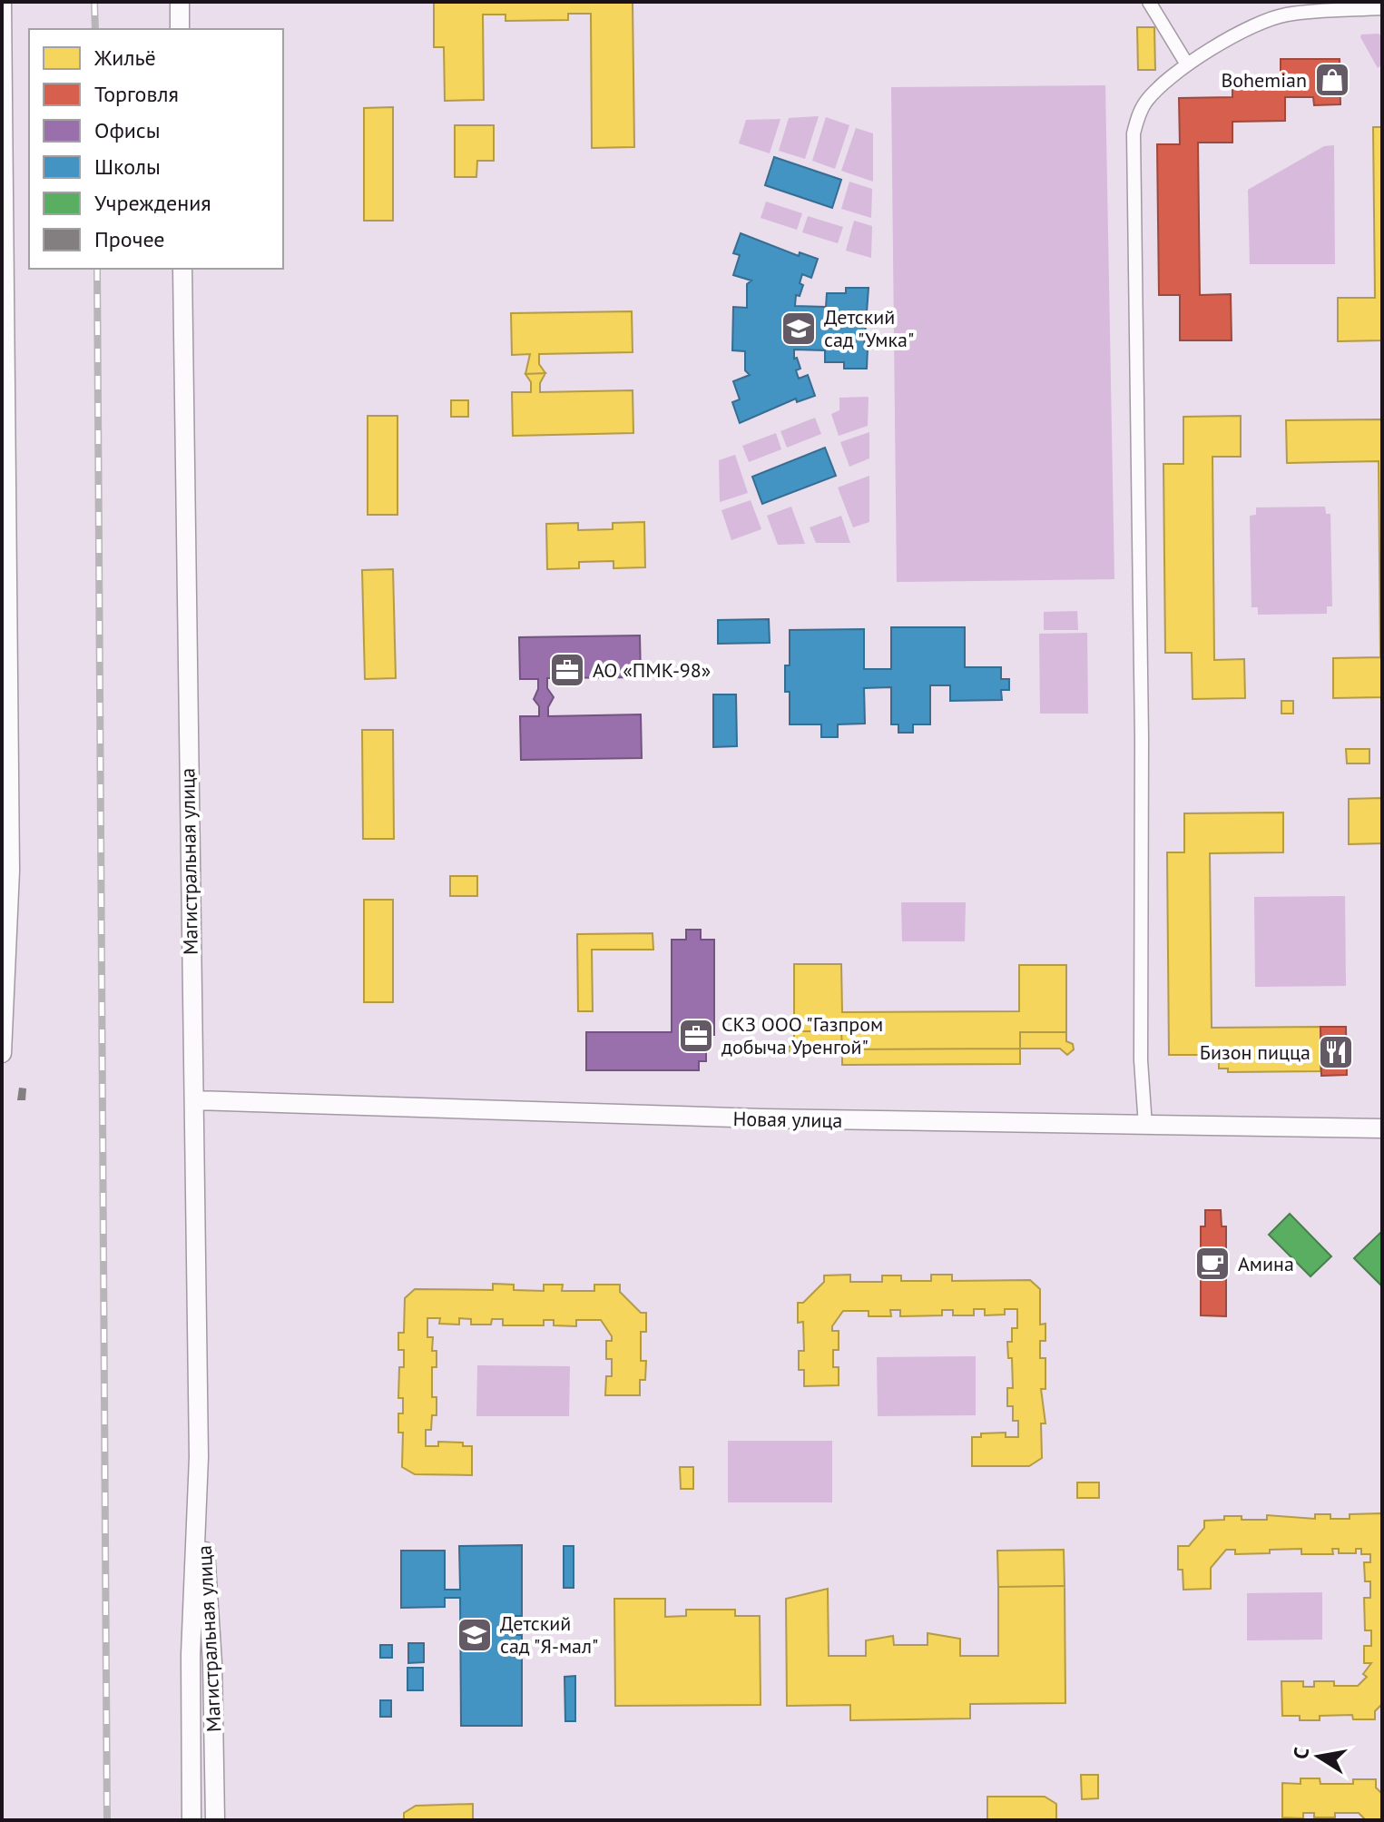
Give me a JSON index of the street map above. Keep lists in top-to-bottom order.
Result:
{
  "streets": {
    "main road": ["Магистральная улица", "Новая улица"]
  },
  "crossings": [
    ["Магистральная улица", "Новая улица"]
  ],
  "places": {
    "shop": ["Bohemian"],
    "school or university": ["Детский сад \"Умка\"", "Детский сад \"Я-мал\""],
    "office": ["АО «ПМК-98»", "СКЗ ООО \"Газпром добыча Уренгой\""],
    "restaurant": ["Бизон пицца"],
    "cafe": ["Амина"]
  },
  "legend": [
    "Жильё",
    "Торговля",
    "Офисы",
    "Школы",
    "Учреждения",
    "Прочее"
  ],
  "north": "left"
}
